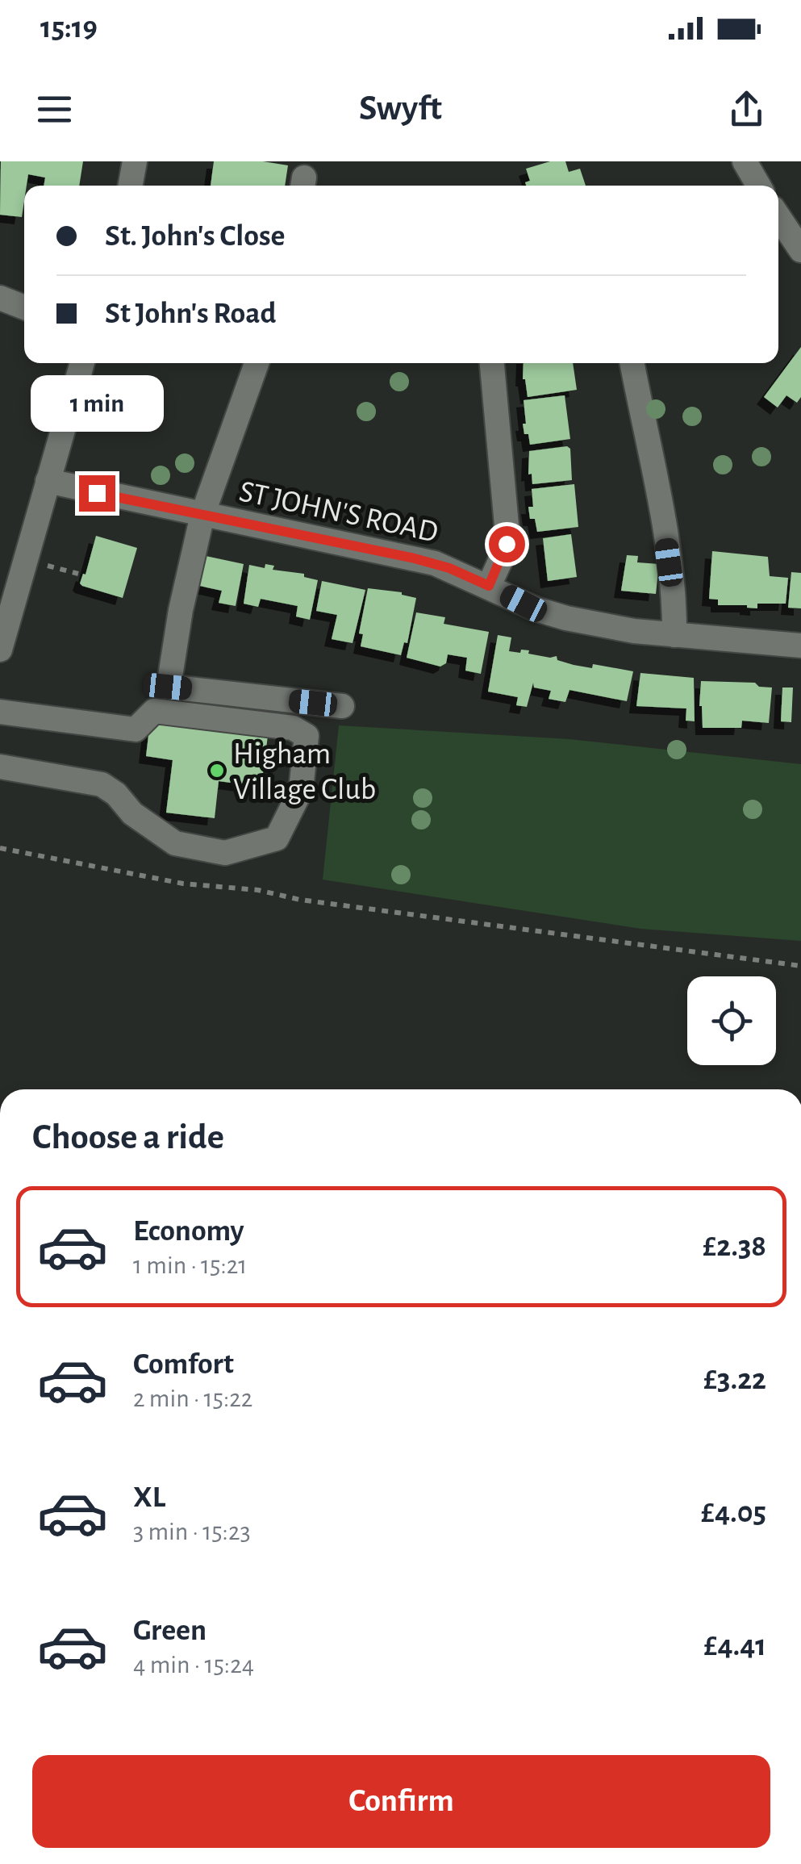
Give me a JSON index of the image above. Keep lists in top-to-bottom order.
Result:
{
  "streets": {
    "street": ["ST JOHN'S ROAD"]
  },
  "places": ["Higham Village Club"],
  "page": {
    "status": "15:19",
    "header": "Swyft",
    "banner": ["St. John's Close", "St John's Road"],
    "bubble": "1 min",
    "heading": "Choose a ride",
    "list": [
      {
        "name": "Economy",
        "note": "1 min · 15:21",
        "value": "£2.38"
      },
      {
        "name": "Comfort",
        "note": "2 min · 15:22",
        "value": "£3.22"
      },
      {
        "name": "XL",
        "note": "3 min · 15:23",
        "value": "£4.05"
      },
      {
        "name": "Green",
        "note": "4 min · 15:24",
        "value": "£4.41"
      }
    ],
    "buttons": "Confirm"
  }
}
